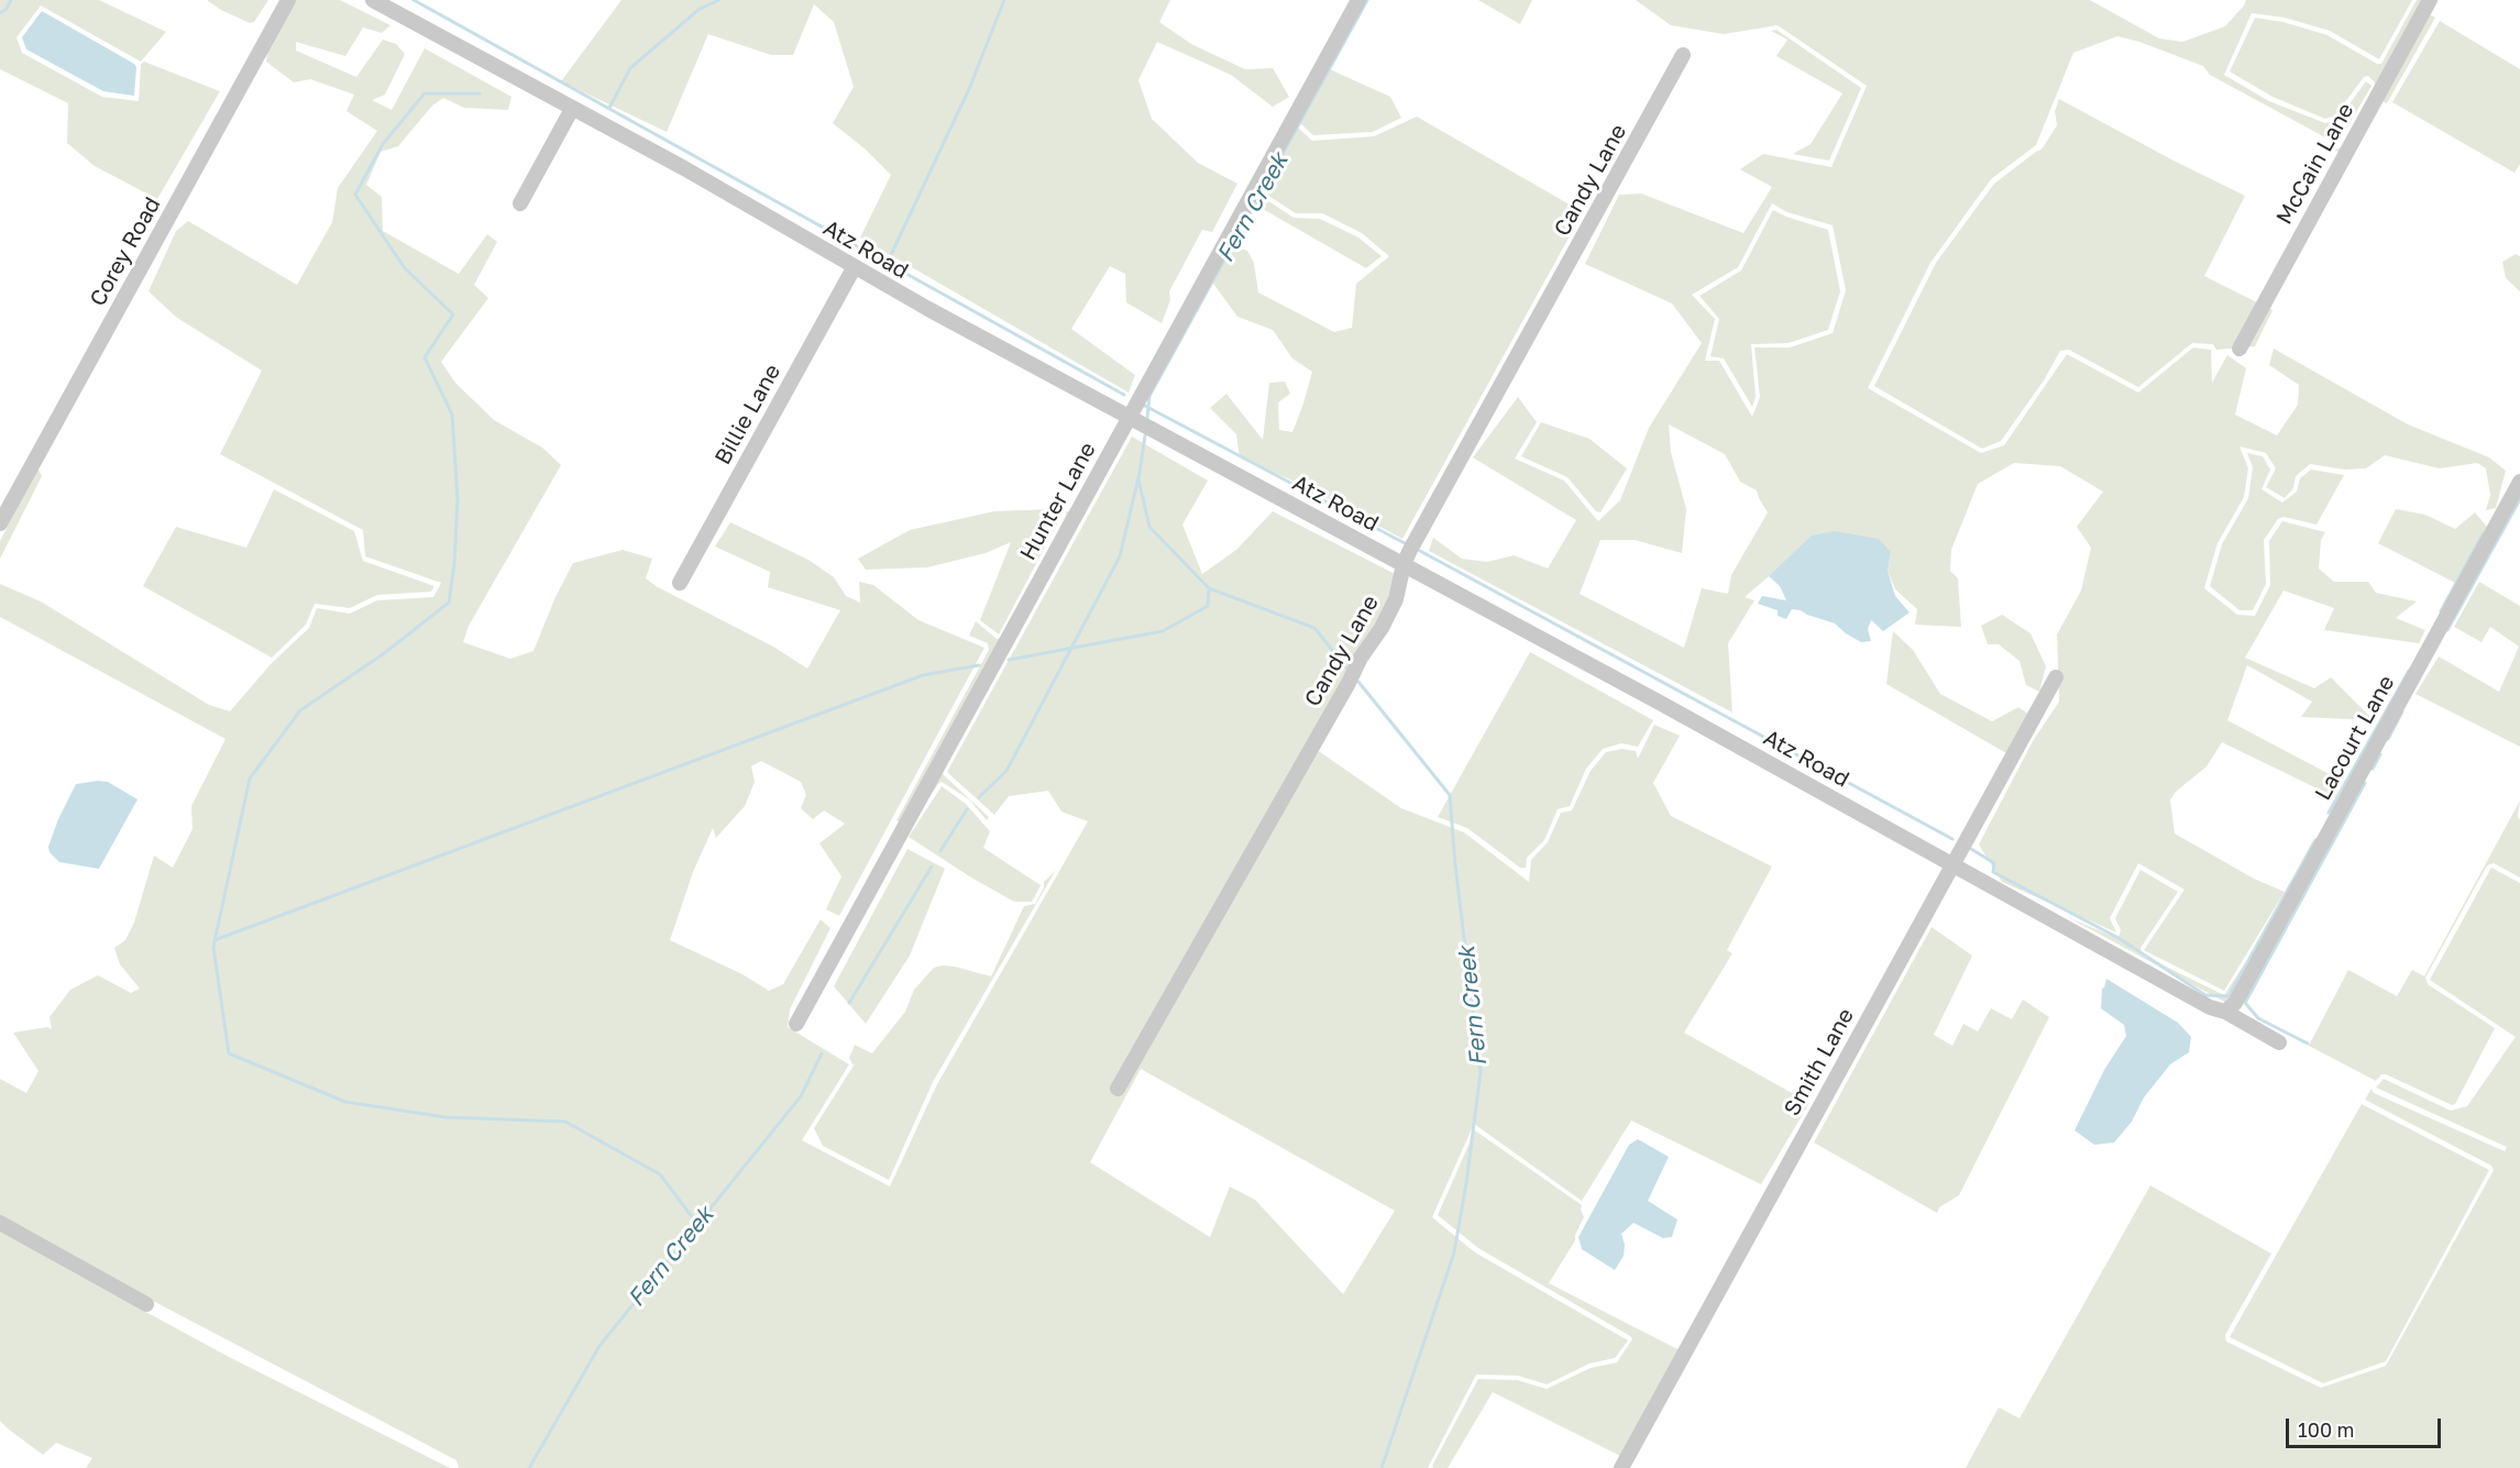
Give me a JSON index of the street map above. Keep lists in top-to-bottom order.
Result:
{
  "streets": {
    "street": [
      "McCain Lane",
      "Candy Lane",
      "Atz Road",
      "Corey Road",
      "Billie Lane",
      "Hunter Lane",
      "Lacourt Lane",
      "Smith Lane"
    ]
  },
  "crossings": [
    ["Candy Lane", "Atz Road"],
    ["Atz Road", "Billie Lane"],
    ["Atz Road", "Hunter Lane"],
    ["Atz Road", "Lacourt Lane"],
    ["Atz Road", "Smith Lane"]
  ],
  "water": ["Fern Creek"],
  "scale_bar": "100 m"
}
